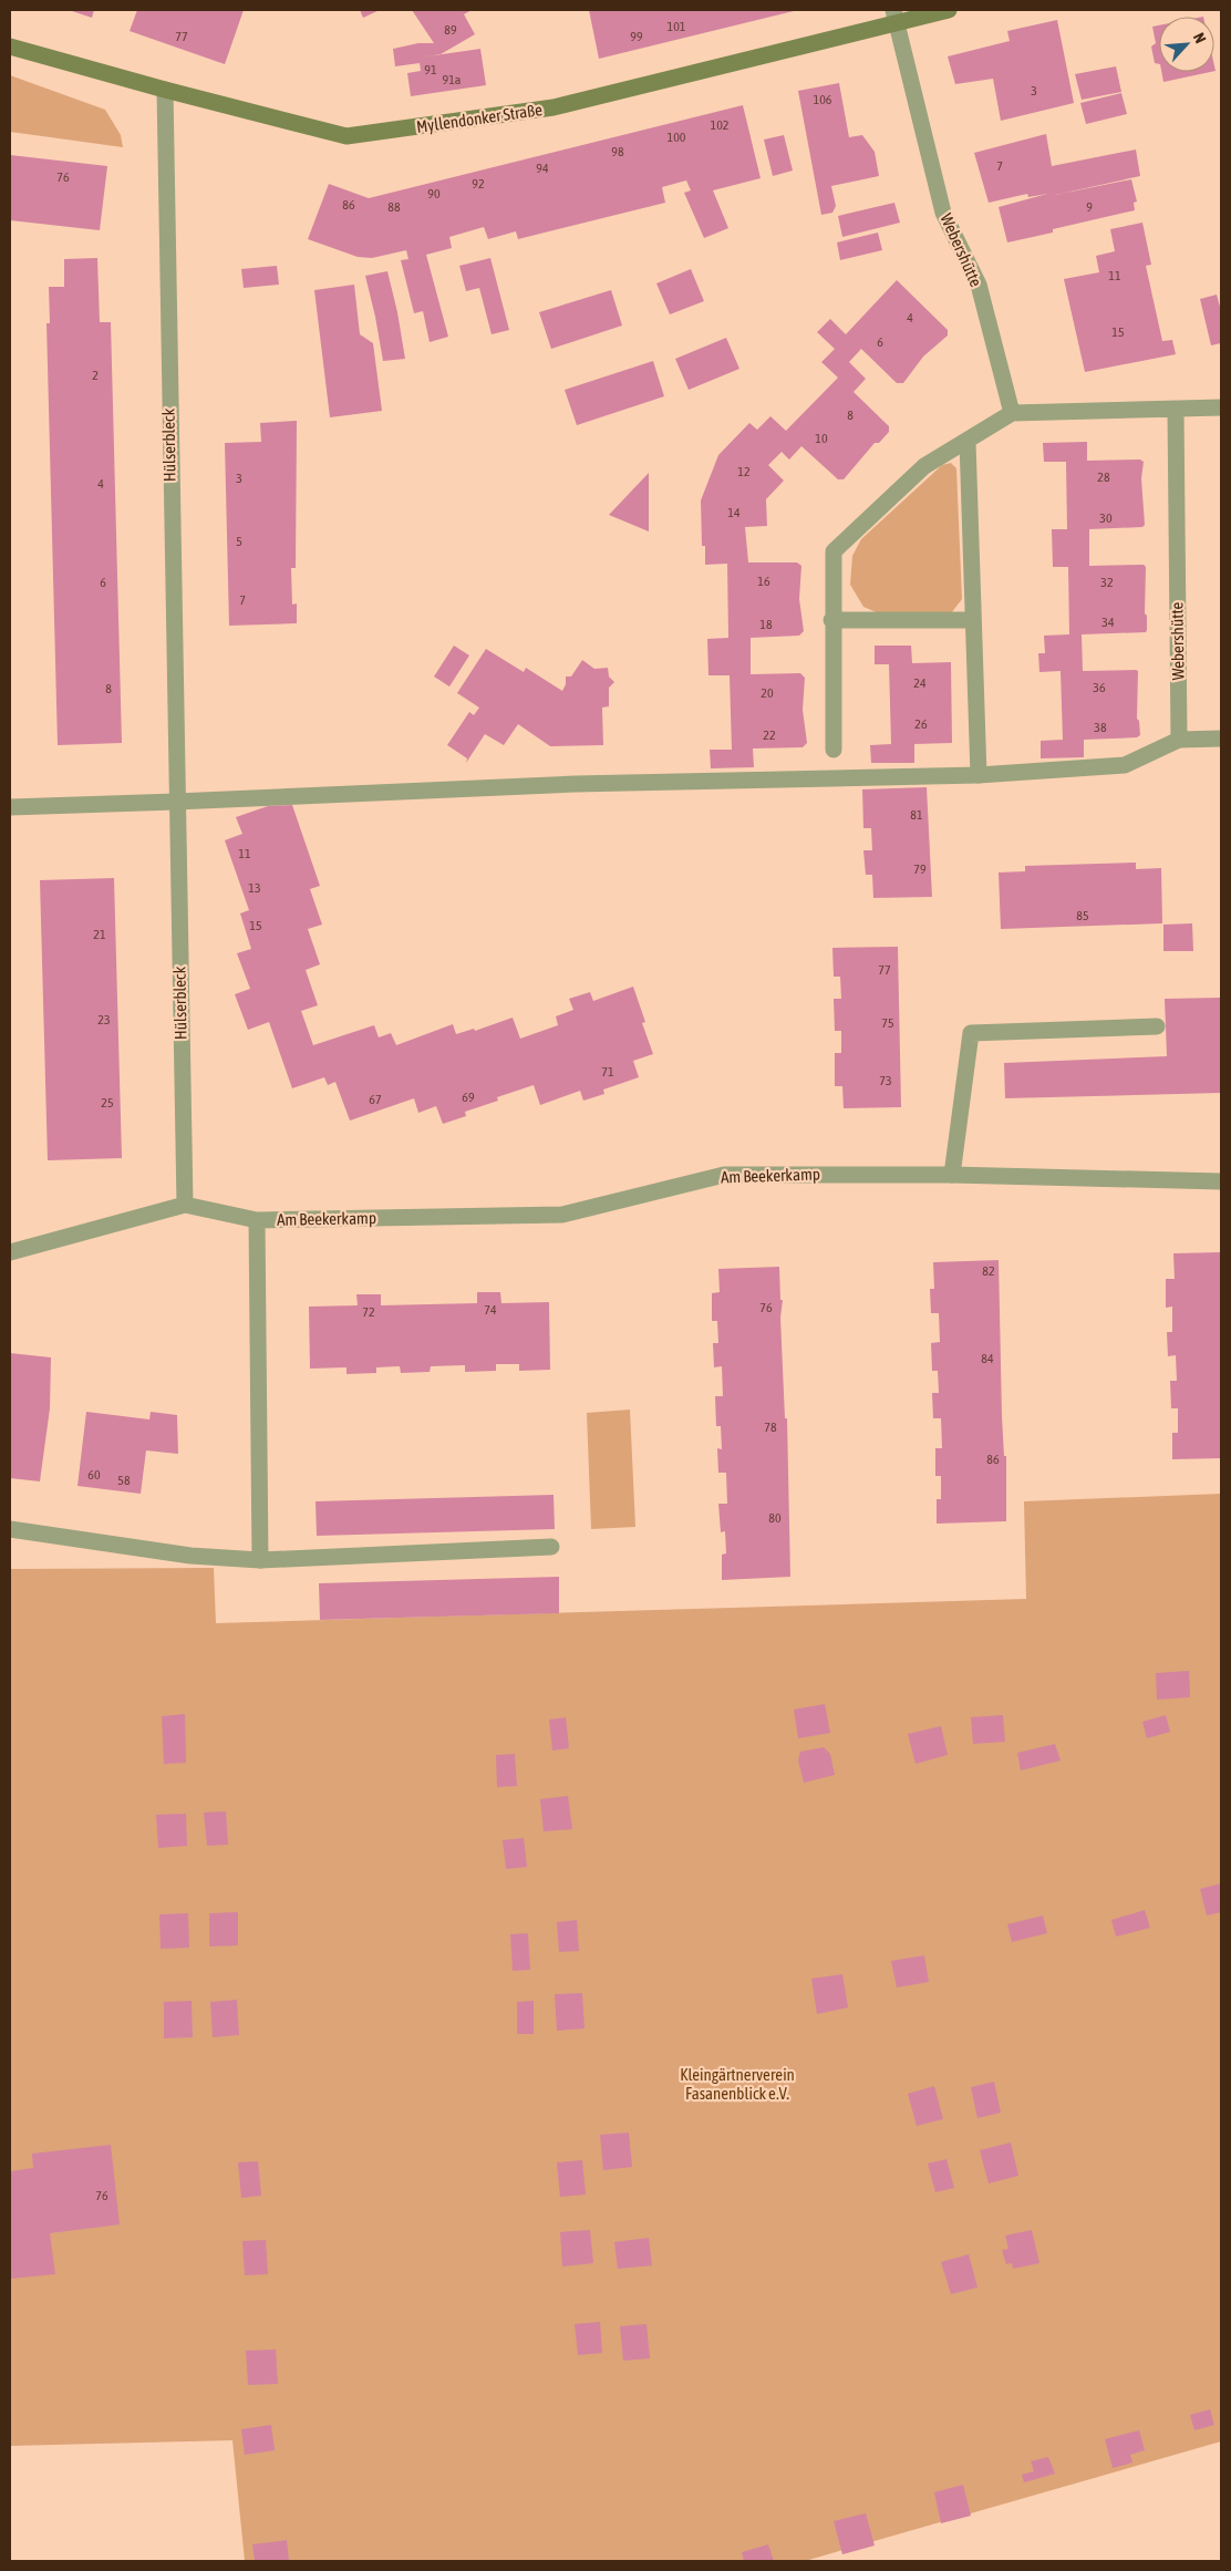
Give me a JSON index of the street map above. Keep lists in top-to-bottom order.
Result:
{
  "streets": {
    "street": [
      "Myllendonker Straße",
      "Webershütte",
      "Hülserbleck",
      "Am Beekerkamp"
    ]
  },
  "crossings": [
    ["Myllendonker Straße", "Webershütte"],
    ["Myllendonker Straße", "Hülserbleck"],
    ["Hülserbleck", "Am Beekerkamp"]
  ],
  "parks": ["Kleingärtnerverein Fasanenblick e.V."],
  "house_numbers": [
    "101",
    "89",
    "77",
    "99",
    "91",
    "91a",
    "3",
    "106",
    "102",
    "100",
    "98",
    "7",
    "94",
    "76",
    "92",
    "90",
    "86",
    "88",
    "9",
    "11",
    "4",
    "15",
    "6",
    "2",
    "8",
    "10",
    "12",
    "28",
    "3",
    "4",
    "14",
    "30",
    "5",
    "16",
    "6",
    "32",
    "7",
    "34",
    "18",
    "24",
    "36",
    "8",
    "20",
    "26",
    "38",
    "22",
    "81",
    "11",
    "79",
    "13",
    "85",
    "15",
    "21",
    "77",
    "23",
    "75",
    "71",
    "73",
    "69",
    "67",
    "25",
    "82",
    "76",
    "74",
    "72",
    "84",
    "78",
    "86",
    "60",
    "58",
    "80",
    "76"
  ],
  "north": "top right"
}
